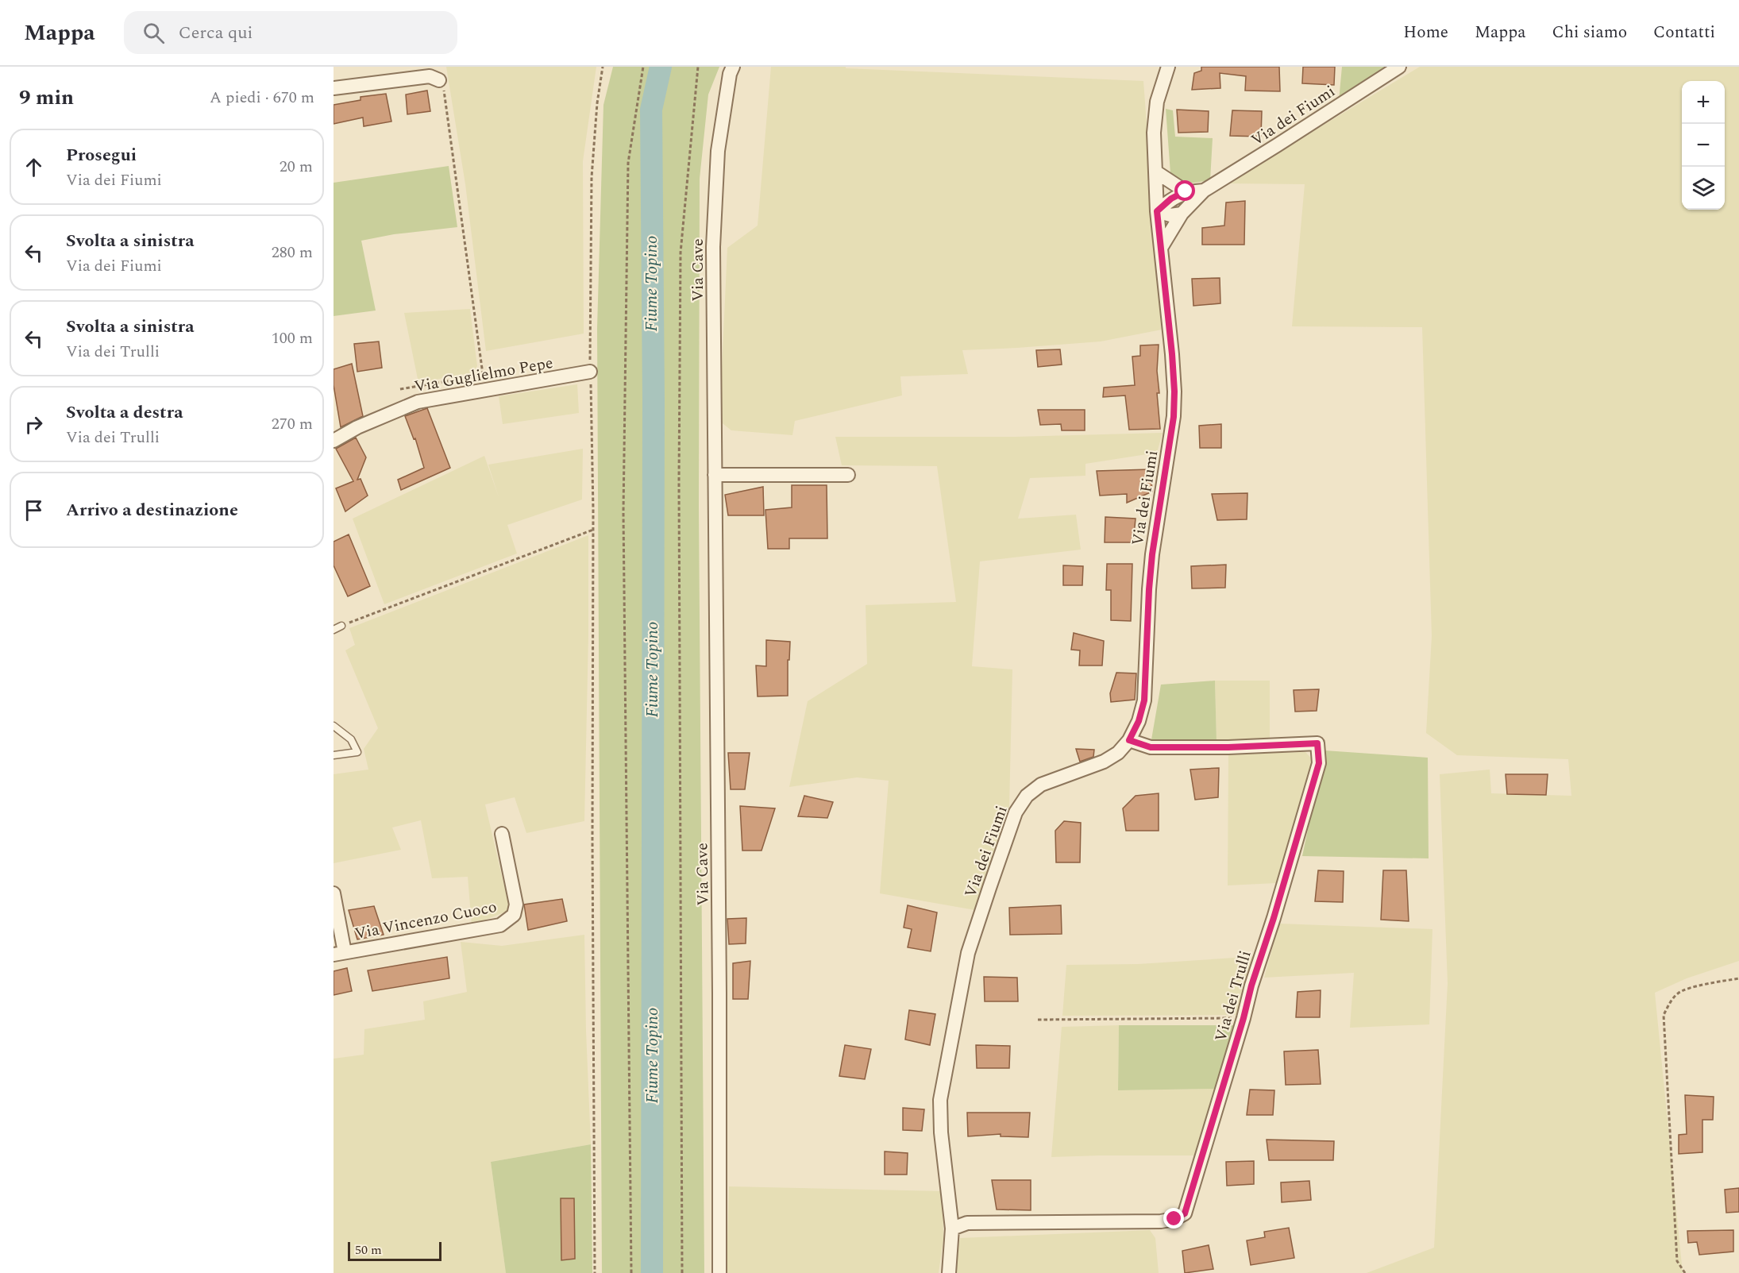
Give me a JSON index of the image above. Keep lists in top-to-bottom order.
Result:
{
  "streets": {
    "street": [
      "Via dei Fiumi",
      "Via Cave",
      "Via Guglielmo Pepe",
      "Via Vincenzo Cuoco",
      "Via dei Trulli"
    ]
  },
  "crossings": [
    ["Via dei Fiumi", "Via dei Trulli"]
  ],
  "water": ["Fiume Topino"],
  "scale_bar": "50 m",
  "page": {
    "header": "Mappa",
    "search": "Cerca qui",
    "nav": [
      "Home",
      "Mappa",
      "Chi siamo",
      "Contatti"
    ],
    "heading": ["9 min", "A piedi · 670 m"],
    "map_buttons": ["+", "−"],
    "list": [
      ["Prosegui", "Via dei Fiumi", "20 m"],
      ["Svolta a sinistra", "Via dei Fiumi", "280 m"],
      ["Svolta a sinistra", "Via dei Trulli", "100 m"],
      ["Svolta a destra", "Via dei Trulli", "270 m"],
      "Arrivo a destinazione"
    ],
    "scale": "50 m"
  }
}
